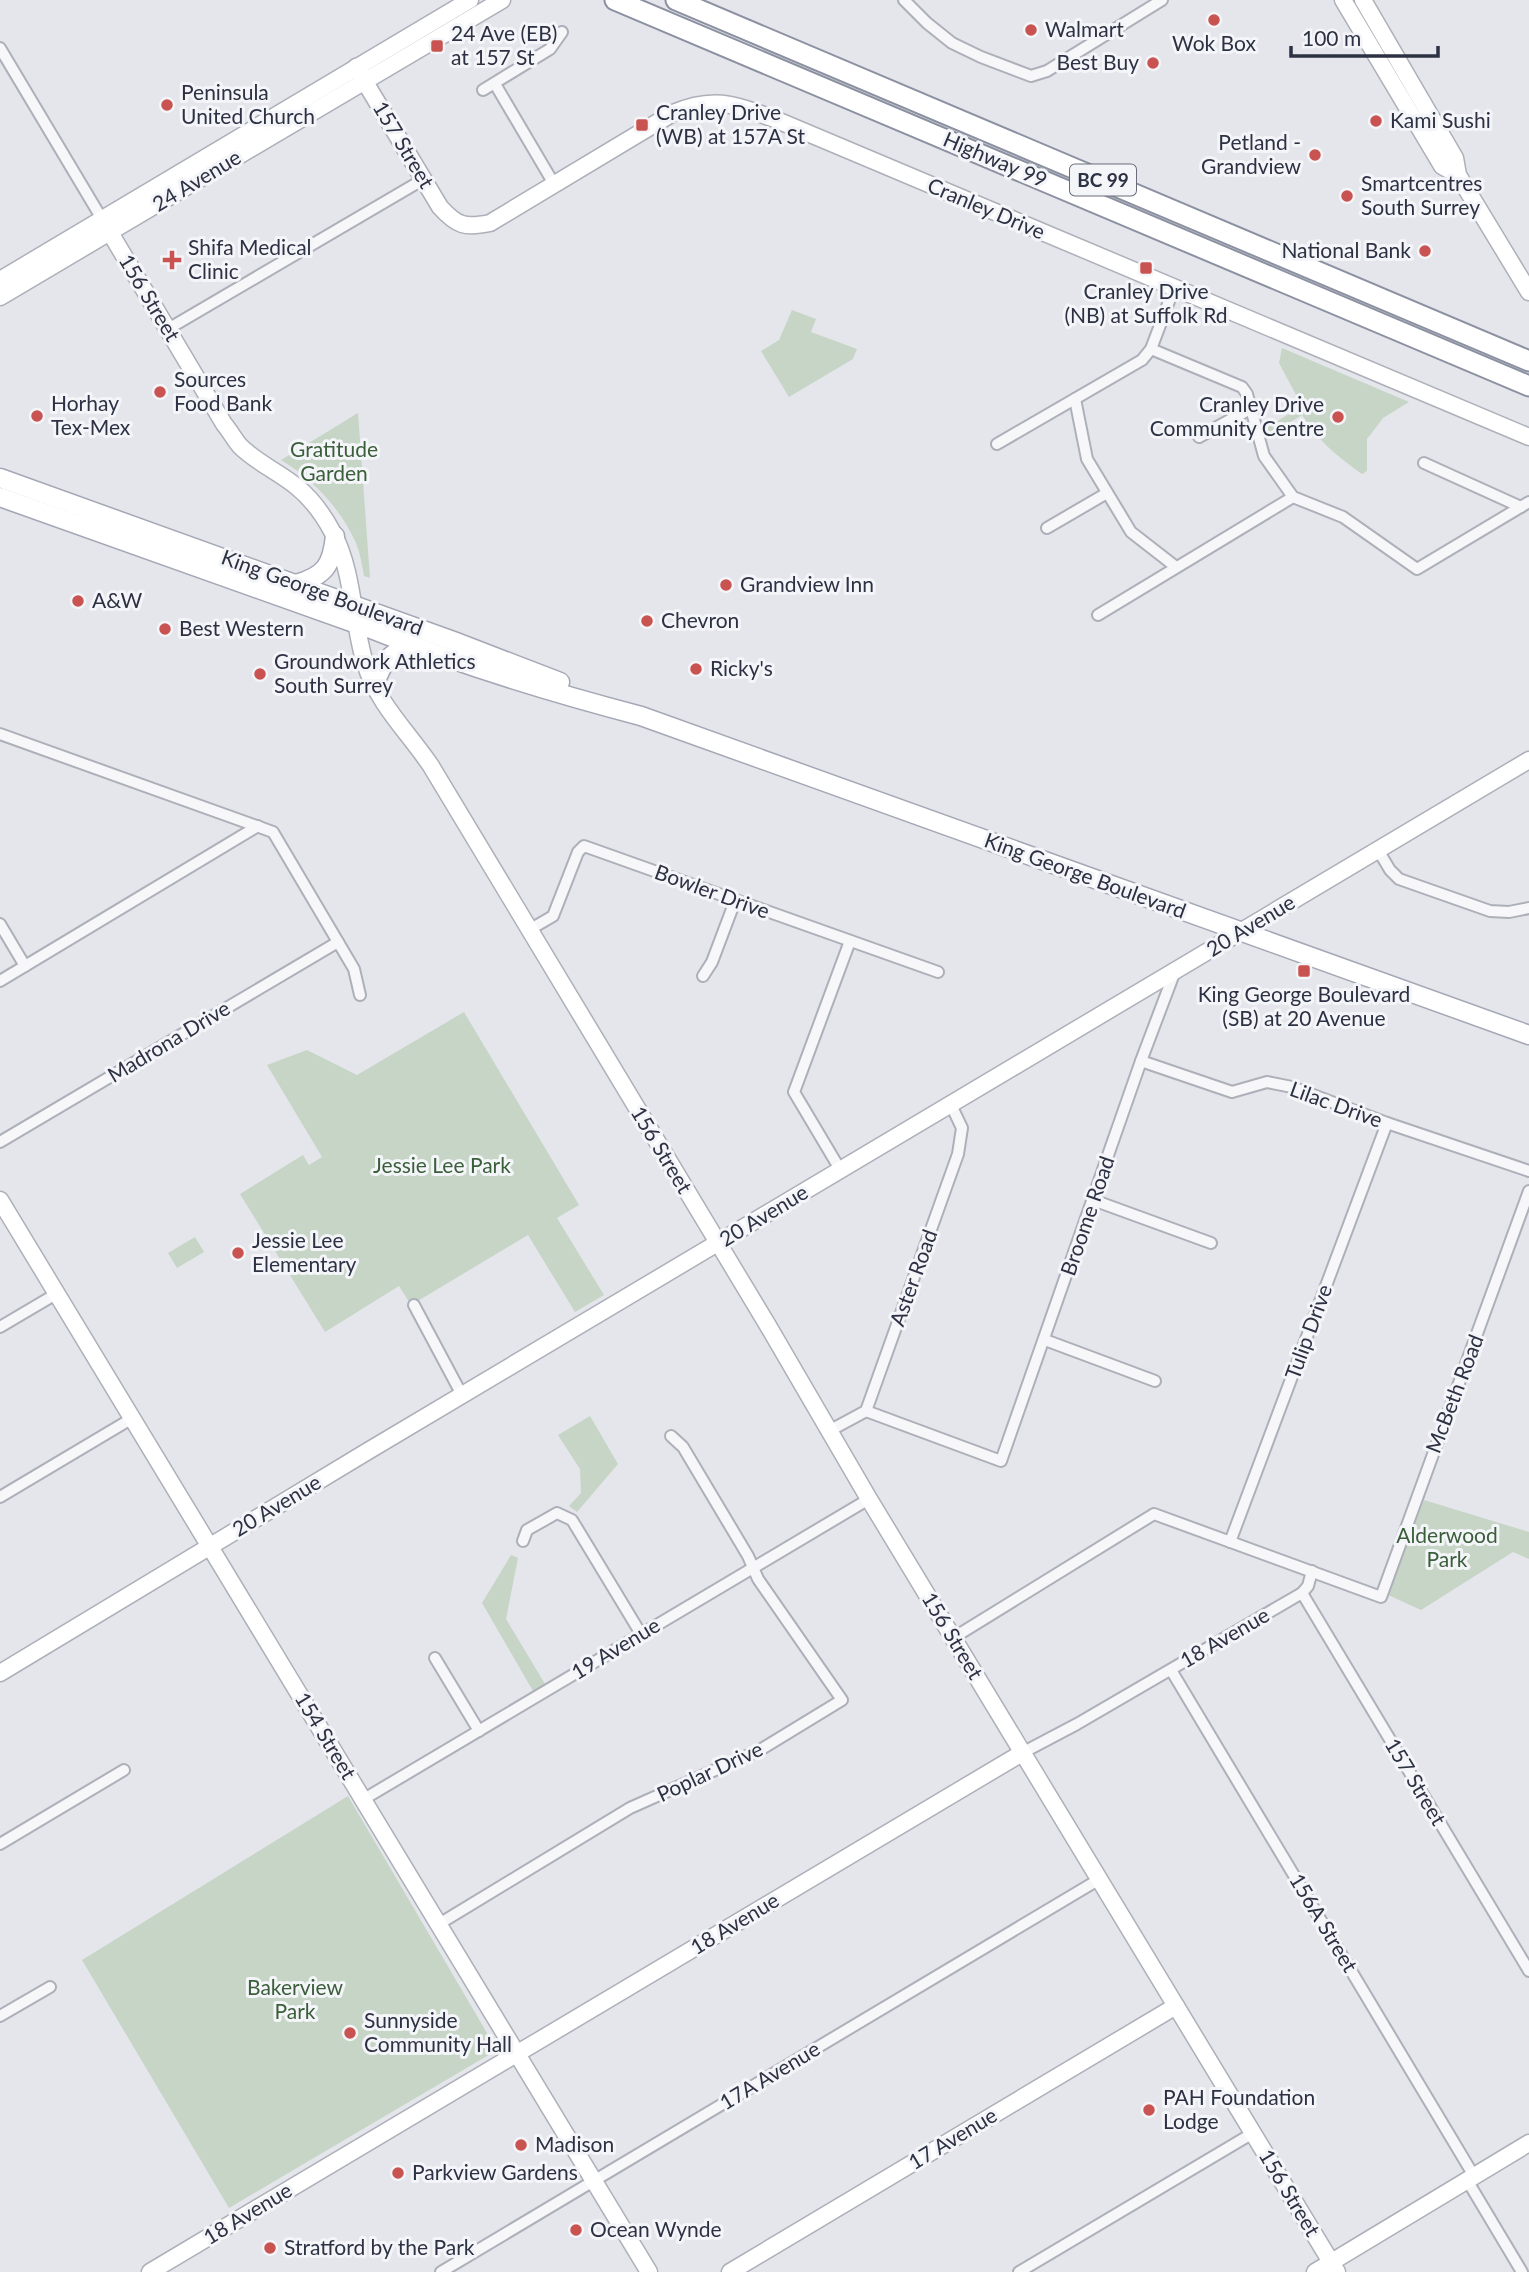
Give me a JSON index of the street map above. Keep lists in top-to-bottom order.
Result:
{
  "streets": {
    "highway": ["Highway 99", "BC 99"],
    "main road": ["King George Boulevard"],
    "street": [
      "157 Street",
      "24 Avenue",
      "Cranley Drive",
      "156 Street",
      "Bowler Drive",
      "20 Avenue",
      "Madrona Drive",
      "Lilac Drive",
      "Broome Road",
      "Aster Road",
      "Tulip Drive",
      "McBeth Road",
      "18 Avenue",
      "19 Avenue",
      "154 Street",
      "Poplar Drive",
      "156A Street",
      "17A Avenue",
      "17 Avenue"
    ]
  },
  "crossings": [
    ["157 Street", "24 Avenue"],
    ["157 Street", "Cranley Drive"],
    ["157 Street", "18 Avenue"],
    ["24 Avenue", "156 Street"],
    ["156 Street", "King George Boulevard"],
    ["156 Street", "Bowler Drive"],
    ["156 Street", "20 Avenue"],
    ["156 Street", "18 Avenue"],
    ["156 Street", "19 Avenue"],
    ["156 Street", "17A Avenue"],
    ["156 Street", "17 Avenue"],
    ["King George Boulevard", "20 Avenue"],
    ["20 Avenue", "Broome Road"],
    ["20 Avenue", "Aster Road"],
    ["20 Avenue", "154 Street"],
    ["Lilac Drive", "Broome Road"],
    ["Lilac Drive", "Tulip Drive"],
    ["Broome Road", "Aster Road"],
    ["18 Avenue", "154 Street"],
    ["18 Avenue", "156A Street"],
    ["19 Avenue", "154 Street"],
    ["19 Avenue", "Poplar Drive"],
    ["154 Street", "Poplar Drive"],
    ["154 Street", "17A Avenue"]
  ],
  "parks": [
    "Gratitude Garden",
    "Jessie Lee Park",
    "Alderwood Park",
    "Bakerview Park"
  ],
  "places": {
    "other": [
      "Wok Box",
      "Walmart",
      "Best Buy",
      "Peninsula United Church",
      "Kami Sushi",
      "Petland - Grandview",
      "Smartcentres South Surrey",
      "National Bank",
      "Sources Food Bank",
      "Horhay Tex-Mex",
      "Cranley Drive Community Centre",
      "Grandview Inn",
      "A&W",
      "Chevron",
      "Best Western",
      "Ricky's",
      "Groundwork Athletics South Surrey",
      "Jessie Lee Elementary",
      "Sunnyside Community Hall",
      "PAH Foundation Lodge",
      "Madison",
      "Parkview Gardens",
      "Ocean Wynde",
      "Stratford by the Park"
    ],
    "transit": [
      "24 Ave (EB) at 157 St",
      "Cranley Drive (WB) at 157A St",
      "Cranley Drive (NB) at Suffolk Rd",
      "King George Boulevard (SB) at 20 Avenue"
    ],
    "health": ["Shifa Medical Clinic"]
  },
  "scale_bar": "100 m"
}
